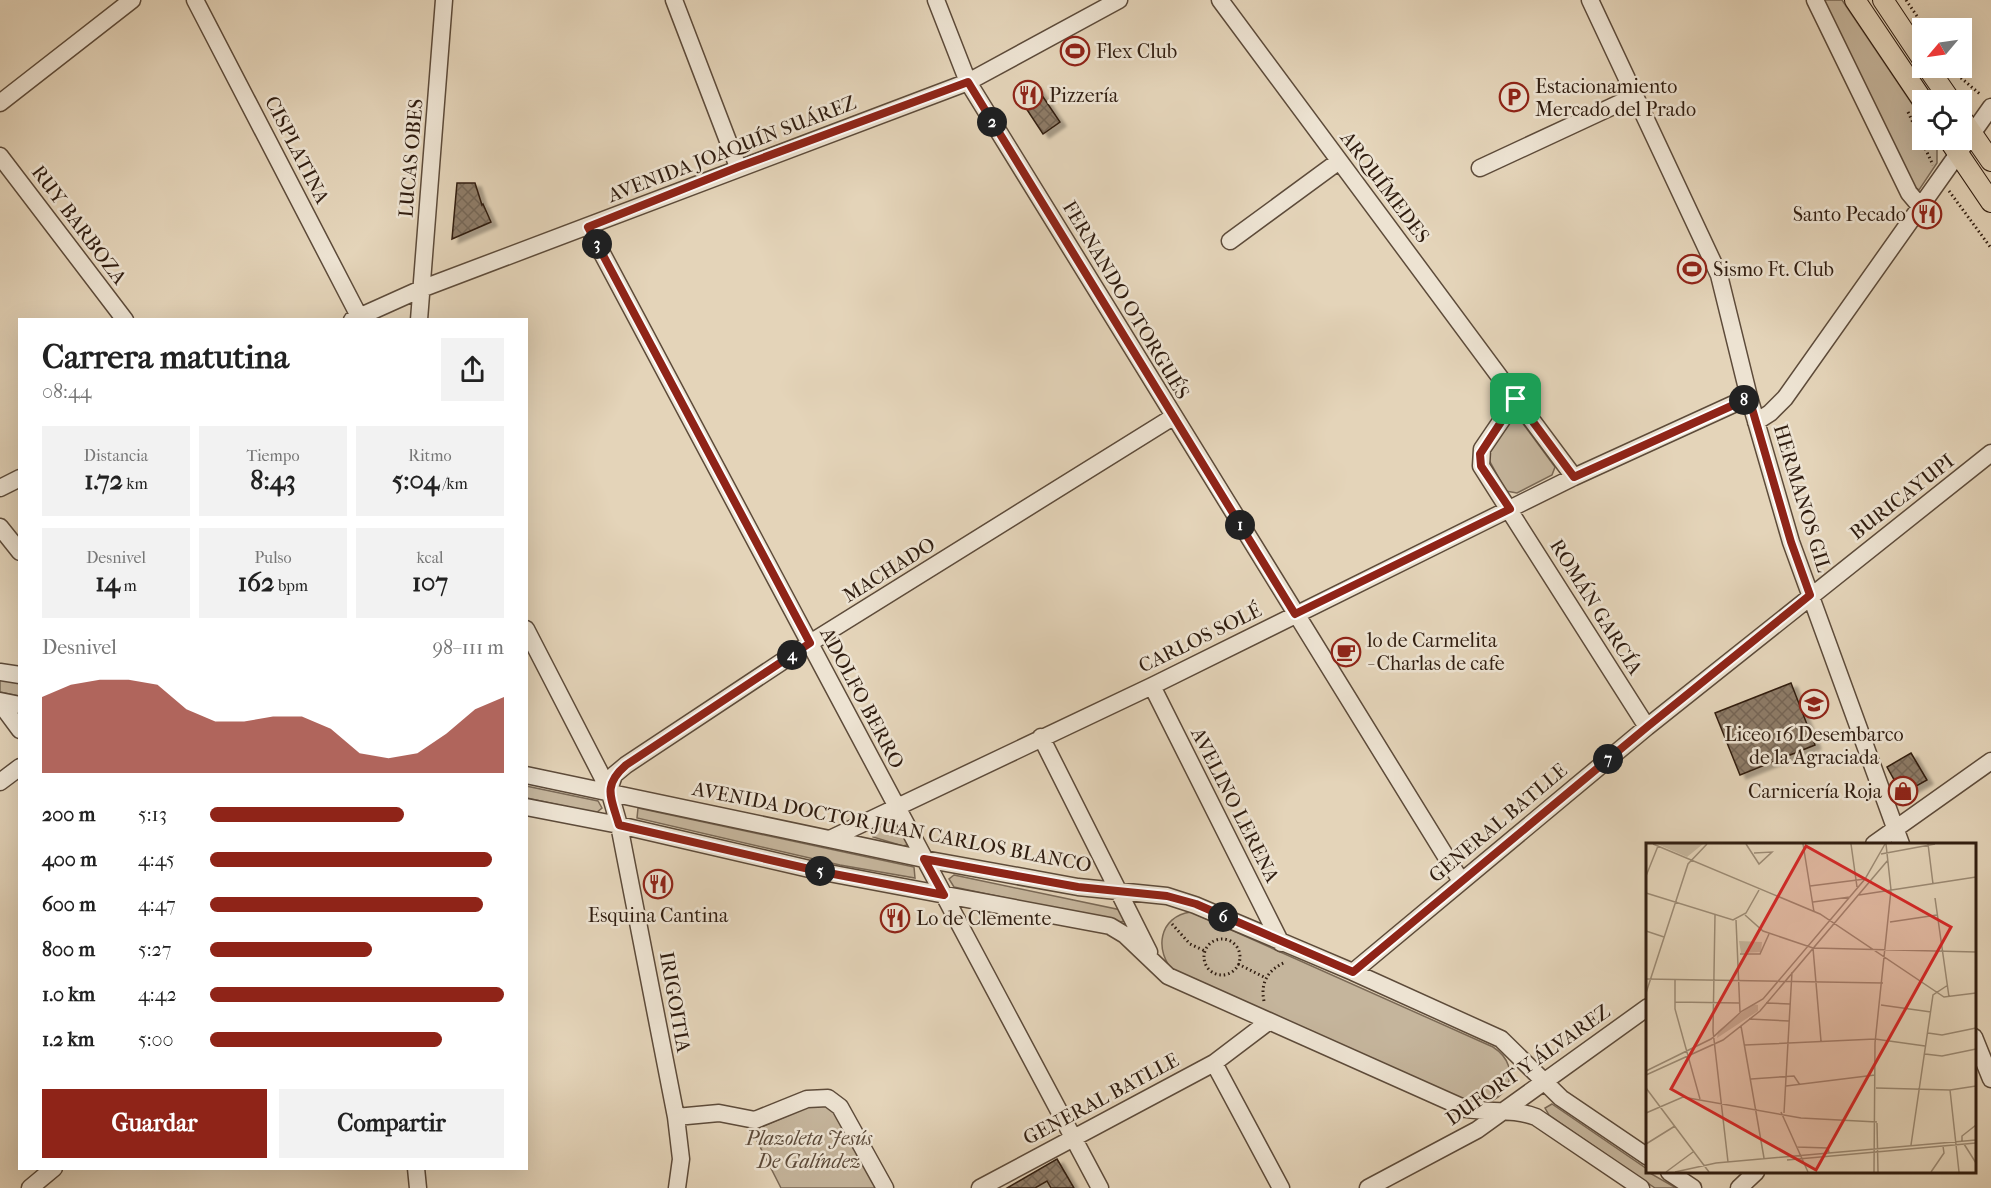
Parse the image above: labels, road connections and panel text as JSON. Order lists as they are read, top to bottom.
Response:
{
  "streets": {
    "street": [
      "AVENIDA JOAQUÍN SUÁREZ",
      "CISPLATINA",
      "LUCAS OBES",
      "ARQUÍMEDES",
      "RUY BARBOZA",
      "FERNANDO OTORGUÉS",
      "BURICAYUPI",
      "HERMANOS GIL",
      "MACHADO",
      "ROMÁN GARCÍA",
      "CARLOS SOLÉ",
      "ADOLFO BERRO",
      "AVELINO LERENA",
      "GENERAL BATLLE",
      "AVENIDA DOCTOR JUAN CARLOS BLANCO",
      "IRIGOITIA",
      "DUFORT Y ÁLVAREZ"
    ]
  },
  "crossings": [
    ["AVENIDA JOAQUÍN SUÁREZ", "CISPLATINA"],
    ["AVENIDA JOAQUÍN SUÁREZ", "LUCAS OBES"],
    ["AVENIDA JOAQUÍN SUÁREZ", "FERNANDO OTORGUÉS"],
    ["AVENIDA JOAQUÍN SUÁREZ", "ADOLFO BERRO"],
    ["ARQUÍMEDES", "CARLOS SOLÉ"],
    ["FERNANDO OTORGUÉS", "MACHADO"],
    ["FERNANDO OTORGUÉS", "CARLOS SOLÉ"],
    ["FERNANDO OTORGUÉS", "GENERAL BATLLE"],
    ["BURICAYUPI", "HERMANOS GIL"],
    ["BURICAYUPI", "GENERAL BATLLE"],
    ["HERMANOS GIL", "CARLOS SOLÉ"],
    ["HERMANOS GIL", "GENERAL BATLLE"],
    ["MACHADO", "ADOLFO BERRO"],
    ["MACHADO", "AVENIDA DOCTOR JUAN CARLOS BLANCO"],
    ["ROMÁN GARCÍA", "CARLOS SOLÉ"],
    ["ROMÁN GARCÍA", "GENERAL BATLLE"],
    ["CARLOS SOLÉ", "ADOLFO BERRO"],
    ["CARLOS SOLÉ", "AVELINO LERENA"],
    ["CARLOS SOLÉ", "AVENIDA DOCTOR JUAN CARLOS BLANCO"],
    ["ADOLFO BERRO", "GENERAL BATLLE"],
    ["ADOLFO BERRO", "AVENIDA DOCTOR JUAN CARLOS BLANCO"],
    ["AVELINO LERENA", "AVENIDA DOCTOR JUAN CARLOS BLANCO"],
    ["GENERAL BATLLE", "AVENIDA DOCTOR JUAN CARLOS BLANCO"],
    ["AVENIDA DOCTOR JUAN CARLOS BLANCO", "DUFORT Y ÁLVAREZ"]
  ],
  "parks": ["Plazoleta Jesús De Galíndez"],
  "places": {
    "sports": ["Flex Club", "Sismo Ft. Club"],
    "restaurant": [
      "Pizzería",
      "Santo Pecado",
      "Esquina Cantina",
      "Lo de Clemente"
    ],
    "parking": ["Estacionamiento Mercado del Prado"],
    "cafe": ["lo de Carmelita - Charlas de cafe"],
    "school or university": ["Liceo 16 Desembarco de la Agraciada"],
    "shop": ["Carnicería Roja"]
  },
  "north": "bottom left",
  "page": {
    "pins": [
      "2",
      "3",
      "8",
      "1",
      "4",
      "7",
      "5",
      "6"
    ],
    "heading": ["Carrera matutina", "08:44"],
    "stats": [
      ["Distancia", "1.72 km"],
      ["Tiempo", "8:43"],
      ["Ritmo", "5:04 /km"],
      ["Desnivel", "14 m"],
      ["Pulso", "162 bpm"],
      ["kcal", "107"]
    ],
    "chart": ["Desnivel", "98–111 m"],
    "list": [
      {
        "name": "200 m",
        "note": "5:13"
      },
      {
        "name": "400 m",
        "note": "4:45"
      },
      {
        "name": "600 m",
        "note": "4:47"
      },
      {
        "name": "800 m",
        "note": "5:27"
      },
      {
        "name": "1.0 km",
        "note": "4:42"
      },
      {
        "name": "1.2 km",
        "note": "5:00"
      }
    ],
    "buttons": ["Guardar", "Compartir"]
  }
}
